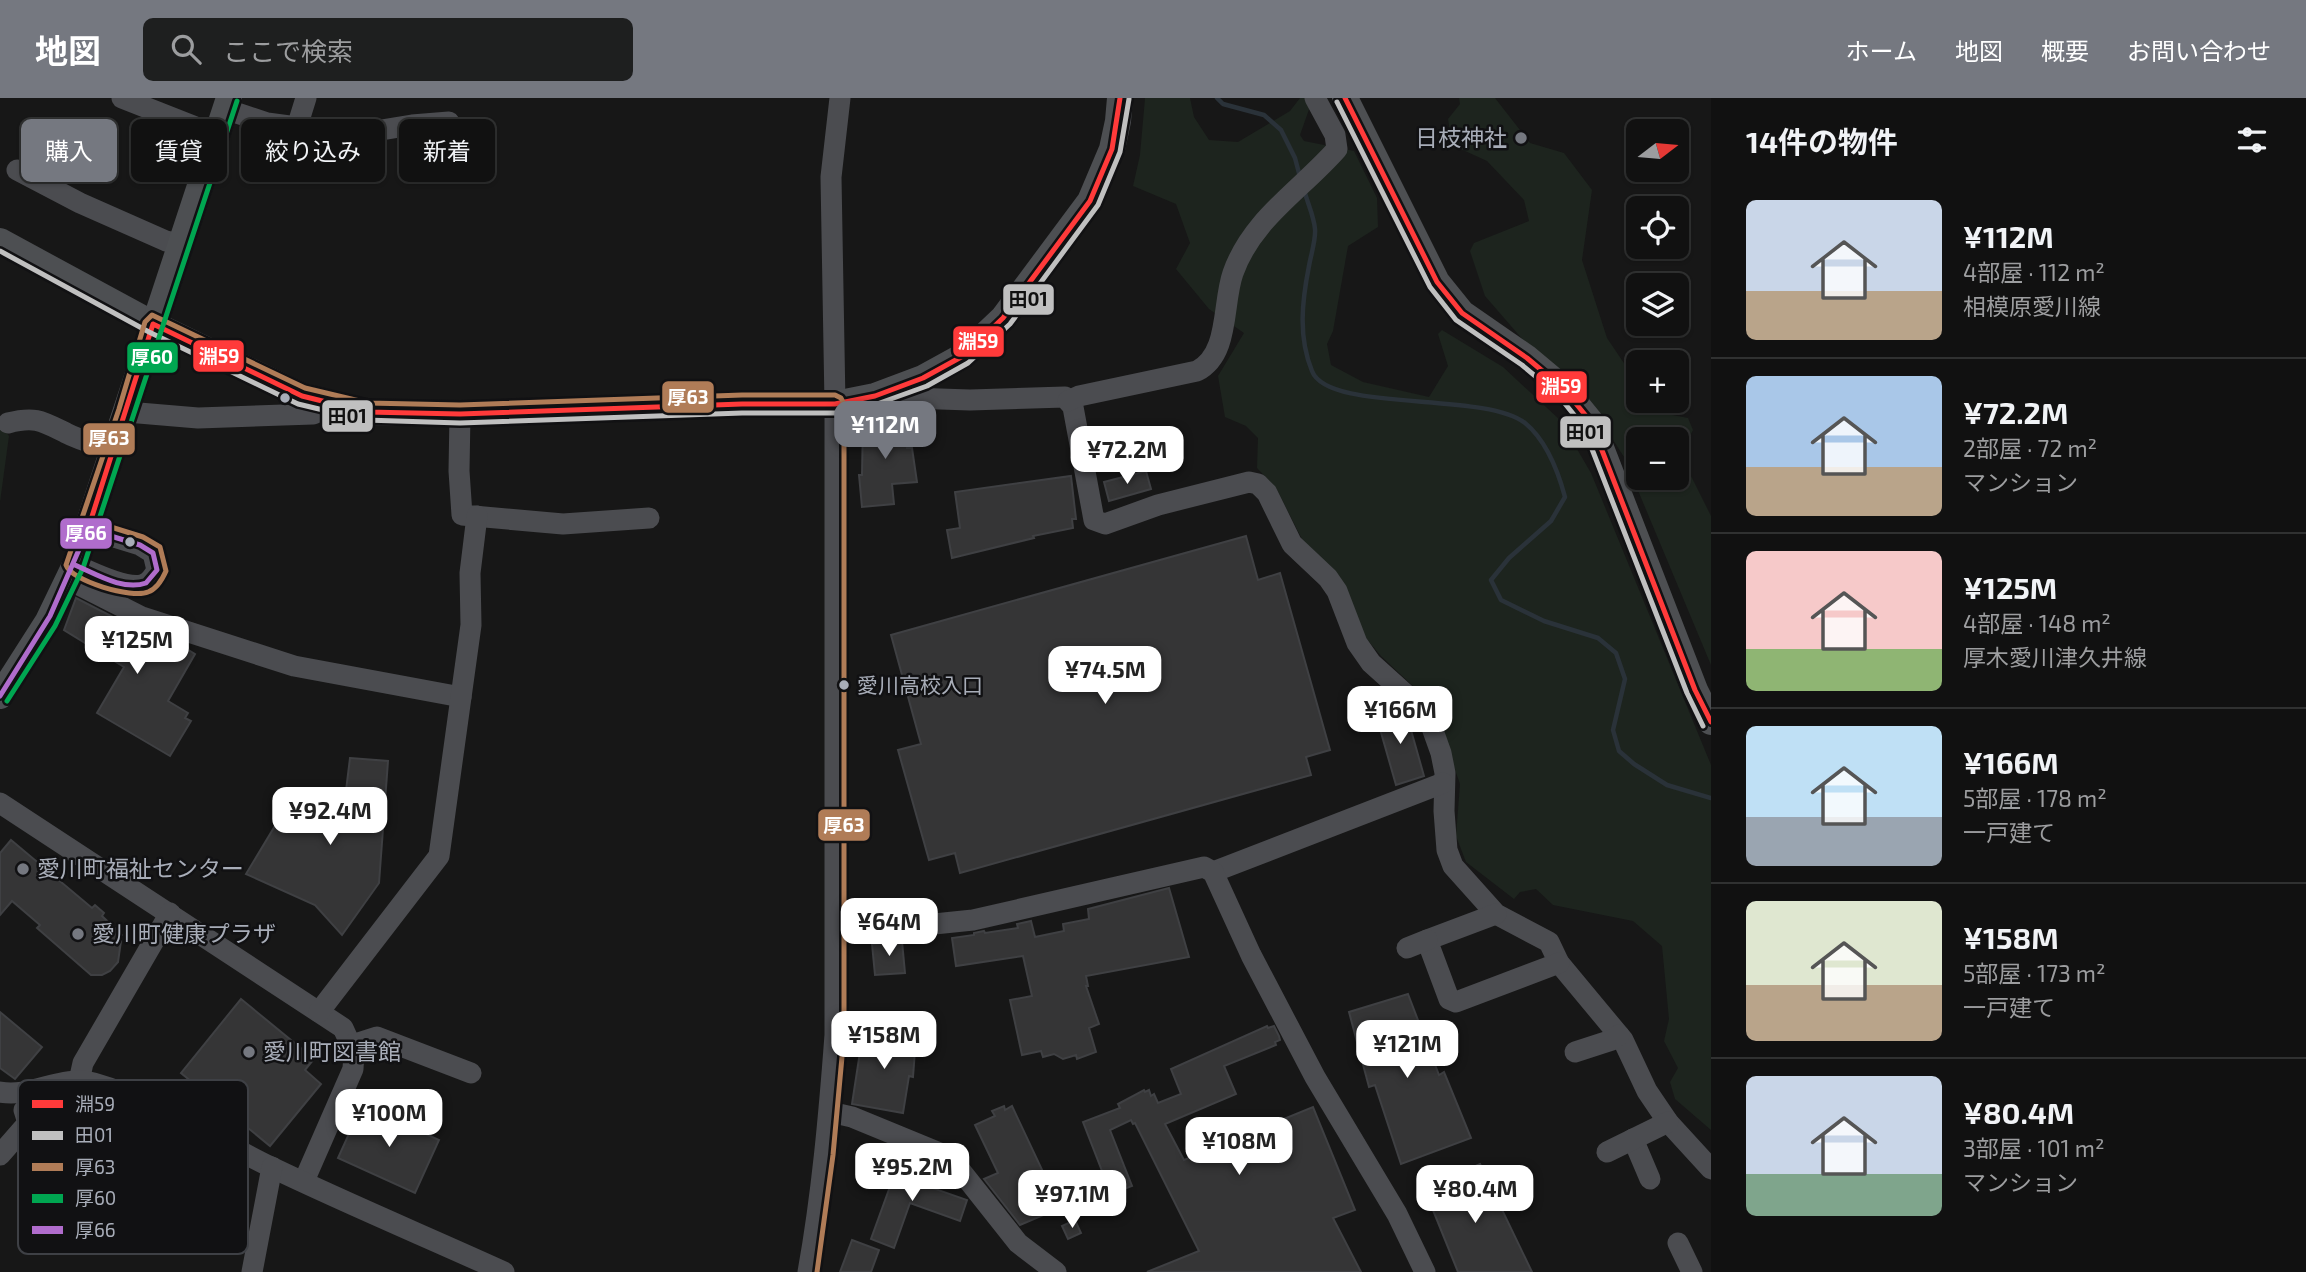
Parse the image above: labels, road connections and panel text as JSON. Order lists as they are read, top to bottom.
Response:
{
  "places": [
    "日枝神社",
    "愛川高校入口",
    "愛川町福祉センター",
    "愛川町健康プラザ",
    "愛川町図書館"
  ],
  "lines": [
    "transit line 淵59",
    "transit line 田01",
    "transit line 厚60",
    "transit line 厚63",
    "transit line 厚66"
  ],
  "legend": [
    "淵59",
    "田01",
    "厚63",
    "厚60",
    "厚66"
  ],
  "north": "right",
  "page": {
    "header": "地図",
    "search": "ここで検索",
    "nav": [
      "ホーム",
      "地図",
      "概要",
      "お問い合わせ"
    ],
    "heading": "14件の物件",
    "map_buttons": ["+", "−"],
    "chip": [
      "購入",
      "賃貸",
      "絞り込み",
      "新着"
    ],
    "list": [
      {
        "name": "¥112M",
        "note": "4部屋 · 112 m² · 相模原愛川線"
      },
      {
        "name": "¥72.2M",
        "note": "2部屋 · 72 m² · マンション"
      },
      {
        "name": "¥125M",
        "note": "4部屋 · 148 m² · 厚木愛川津久井線"
      },
      {
        "name": "¥166M",
        "note": "5部屋 · 178 m² · 一戸建て"
      },
      {
        "name": "¥158M",
        "note": "5部屋 · 173 m² · 一戸建て"
      },
      {
        "name": "¥80.4M",
        "note": "3部屋 · 101 m² · マンション"
      }
    ],
    "price": [
      "¥112M",
      "¥72.2M",
      "¥125M",
      "¥74.5M",
      "¥166M",
      "¥92.4M",
      "¥64M",
      "¥158M",
      "¥121M",
      "¥100M",
      "¥108M",
      "¥95.2M",
      "¥80.4M",
      "¥97.1M"
    ]
  }
}
